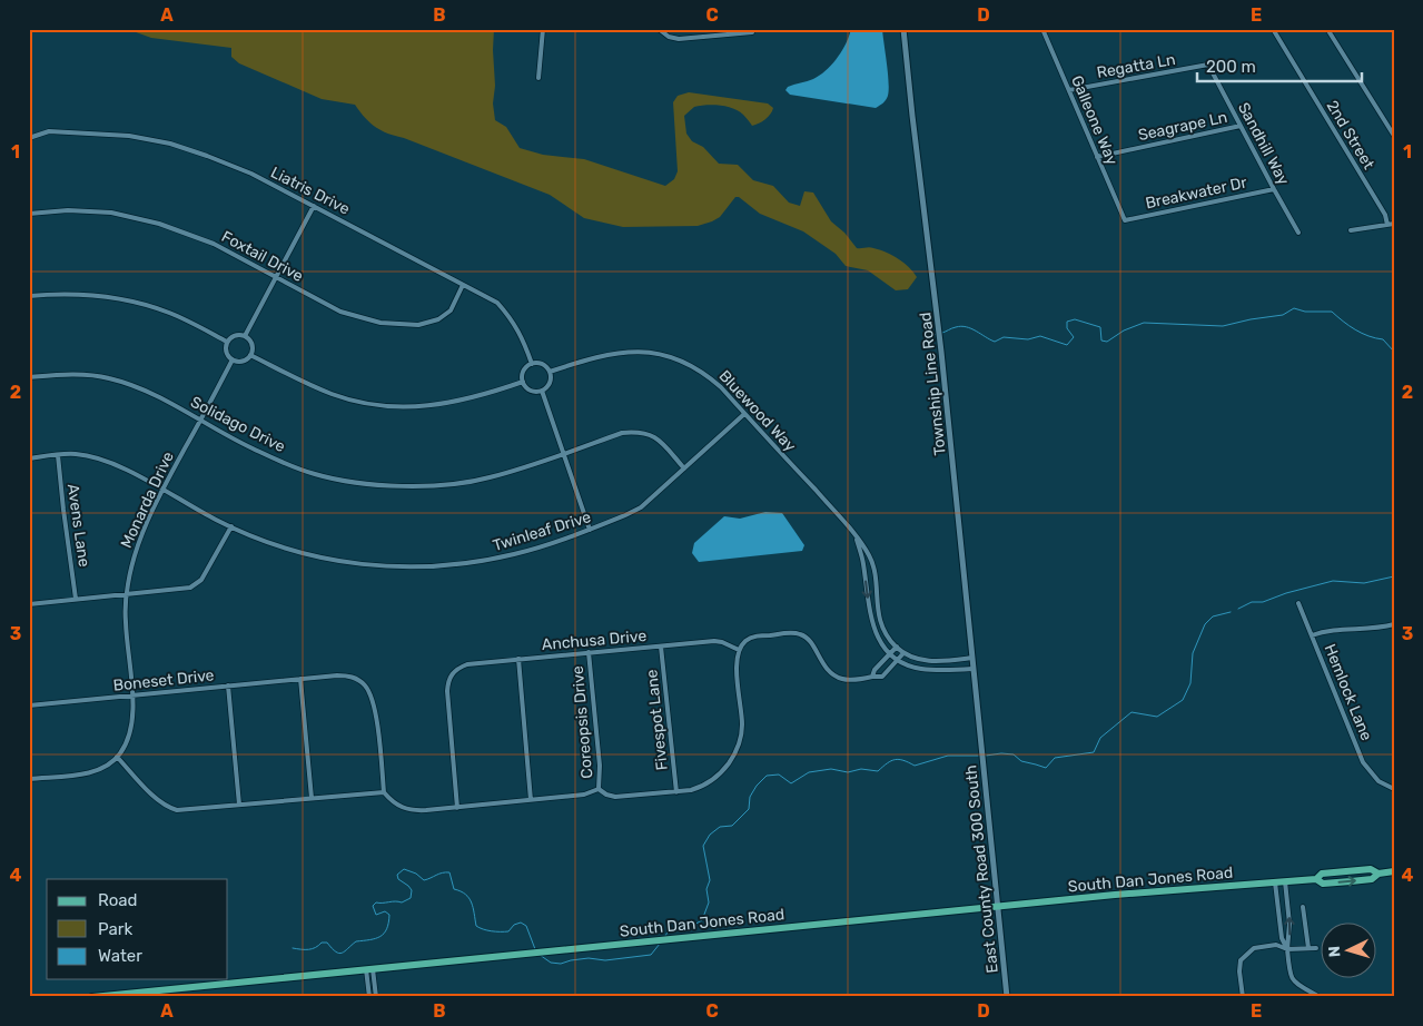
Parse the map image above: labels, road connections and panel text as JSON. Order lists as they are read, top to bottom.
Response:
{
  "streets": {
    "main road": ["South Dan Jones Road"],
    "street": [
      "Regatta Ln",
      "Galleone Way",
      "Seagrape Ln",
      "2nd Street",
      "Sandhill Way",
      "Liatris Drive",
      "Breakwater Dr",
      "Foxtail Drive",
      "Township Line Road",
      "Bluewood Way",
      "Solidago Drive",
      "Monarda Drive",
      "Avens Lane",
      "Twinleaf Drive",
      "Anchusa Drive",
      "Boneset Drive",
      "Hemlock Lane",
      "Fivespot Lane",
      "Coreopsis Drive",
      "East County Road 300 South"
    ]
  },
  "crossings": [
    ["Regatta Ln", "Galleone Way"],
    ["Regatta Ln", "Sandhill Way"],
    ["Galleone Way", "Seagrape Ln"],
    ["Galleone Way", "Breakwater Dr"],
    ["Seagrape Ln", "Sandhill Way"],
    ["Sandhill Way", "Breakwater Dr"],
    ["Liatris Drive", "Foxtail Drive"],
    ["Liatris Drive", "Bluewood Way"],
    ["Township Line Road", "Bluewood Way"],
    ["Township Line Road", "East County Road 300 South"],
    ["Bluewood Way", "Twinleaf Drive"],
    ["Solidago Drive", "Monarda Drive"],
    ["Solidago Drive", "Twinleaf Drive"],
    ["Monarda Drive", "Twinleaf Drive"],
    ["Monarda Drive", "Boneset Drive"],
    ["Avens Lane", "Twinleaf Drive"],
    ["Anchusa Drive", "Fivespot Lane"],
    ["Anchusa Drive", "Coreopsis Drive"],
    ["East County Road 300 South", "South Dan Jones Road"]
  ],
  "legend": ["Road", "Park", "Water"],
  "scale_bar": "200 m",
  "north": "left",
  "grid": {
    "columns": [
      "A",
      "B",
      "C",
      "D",
      "E"
    ],
    "rows": [
      "1",
      "2",
      "3",
      "4"
    ]
  }
}
